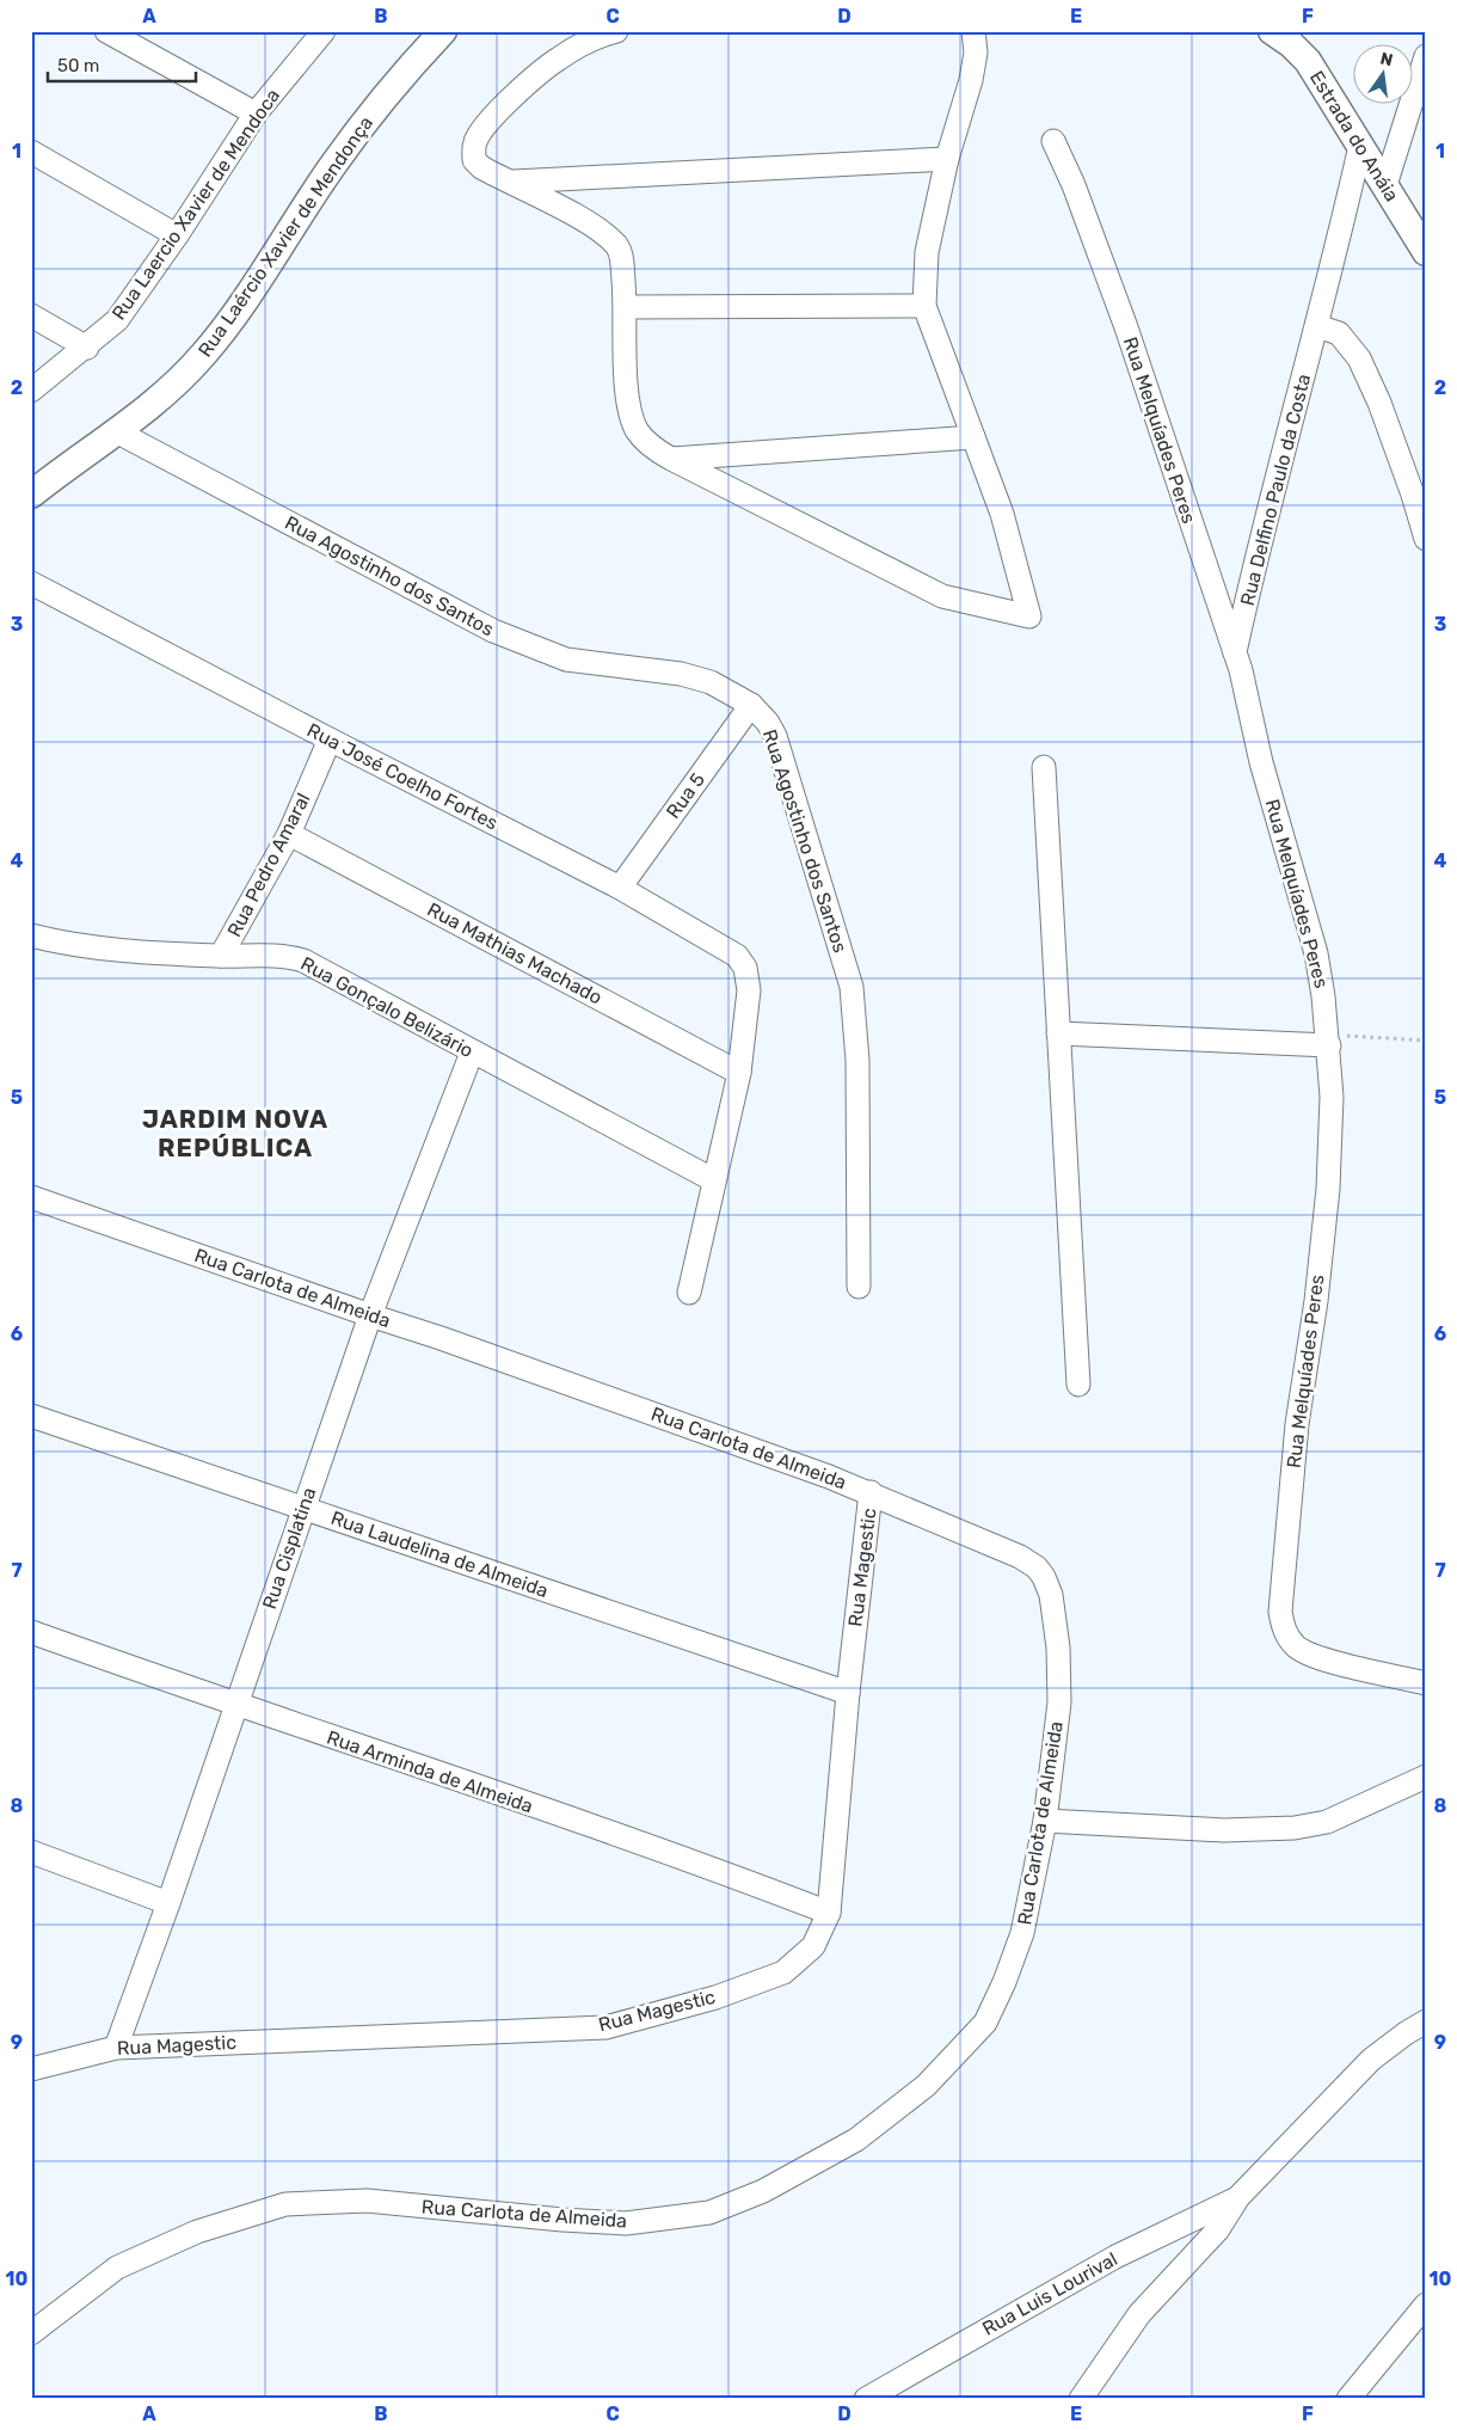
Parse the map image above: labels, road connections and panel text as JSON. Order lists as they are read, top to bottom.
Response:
{
  "streets": {
    "street": [
      "Estrada do Anáia",
      "Rua Laercio Xavier de Mendoca",
      "Rua Laércio Xavier de Mendonça",
      "Rua Melquíades Peres",
      "Rua Delfino Paulo da Costa",
      "Rua Agostinho dos Santos",
      "Rua José Coelho Fortes",
      "Rua 5",
      "Rua Pedro Amaral",
      "Rua Mathias Machado",
      "Rua Gonçalo Belizário",
      "Rua Carlota de Almeida",
      "Rua Cisplatina",
      "Rua Laudelina de Almeida",
      "Rua Magestic",
      "Rua Arminda de Almeida",
      "Rua Luis Lourival"
    ]
  },
  "crossings": [
    ["Estrada do Anáia", "Rua Delfino Paulo da Costa"],
    ["Rua Laércio Xavier de Mendonça", "Rua Agostinho dos Santos"],
    ["Rua Melquíades Peres", "Rua Delfino Paulo da Costa"],
    ["Rua Agostinho dos Santos", "Rua 5"],
    ["Rua José Coelho Fortes", "Rua 5"],
    ["Rua José Coelho Fortes", "Rua Pedro Amaral"],
    ["Rua José Coelho Fortes", "Rua Mathias Machado"],
    ["Rua Pedro Amaral", "Rua Mathias Machado"],
    ["Rua Pedro Amaral", "Rua Gonçalo Belizário"],
    ["Rua Gonçalo Belizário", "Rua Cisplatina"],
    ["Rua Carlota de Almeida", "Rua Cisplatina"],
    ["Rua Carlota de Almeida", "Rua Magestic"],
    ["Rua Cisplatina", "Rua Laudelina de Almeida"],
    ["Rua Cisplatina", "Rua Magestic"],
    ["Rua Cisplatina", "Rua Arminda de Almeida"],
    ["Rua Laudelina de Almeida", "Rua Magestic"],
    ["Rua Magestic", "Rua Arminda de Almeida"]
  ],
  "districts": ["JARDIM NOVA REPÚBLICA"],
  "scale_bar": "50 m",
  "north": "top",
  "grid": {
    "columns": [
      "A",
      "B",
      "C",
      "D",
      "E",
      "F"
    ],
    "rows": [
      "1",
      "2",
      "3",
      "4",
      "5",
      "6",
      "7",
      "8",
      "9",
      "10"
    ]
  }
}
